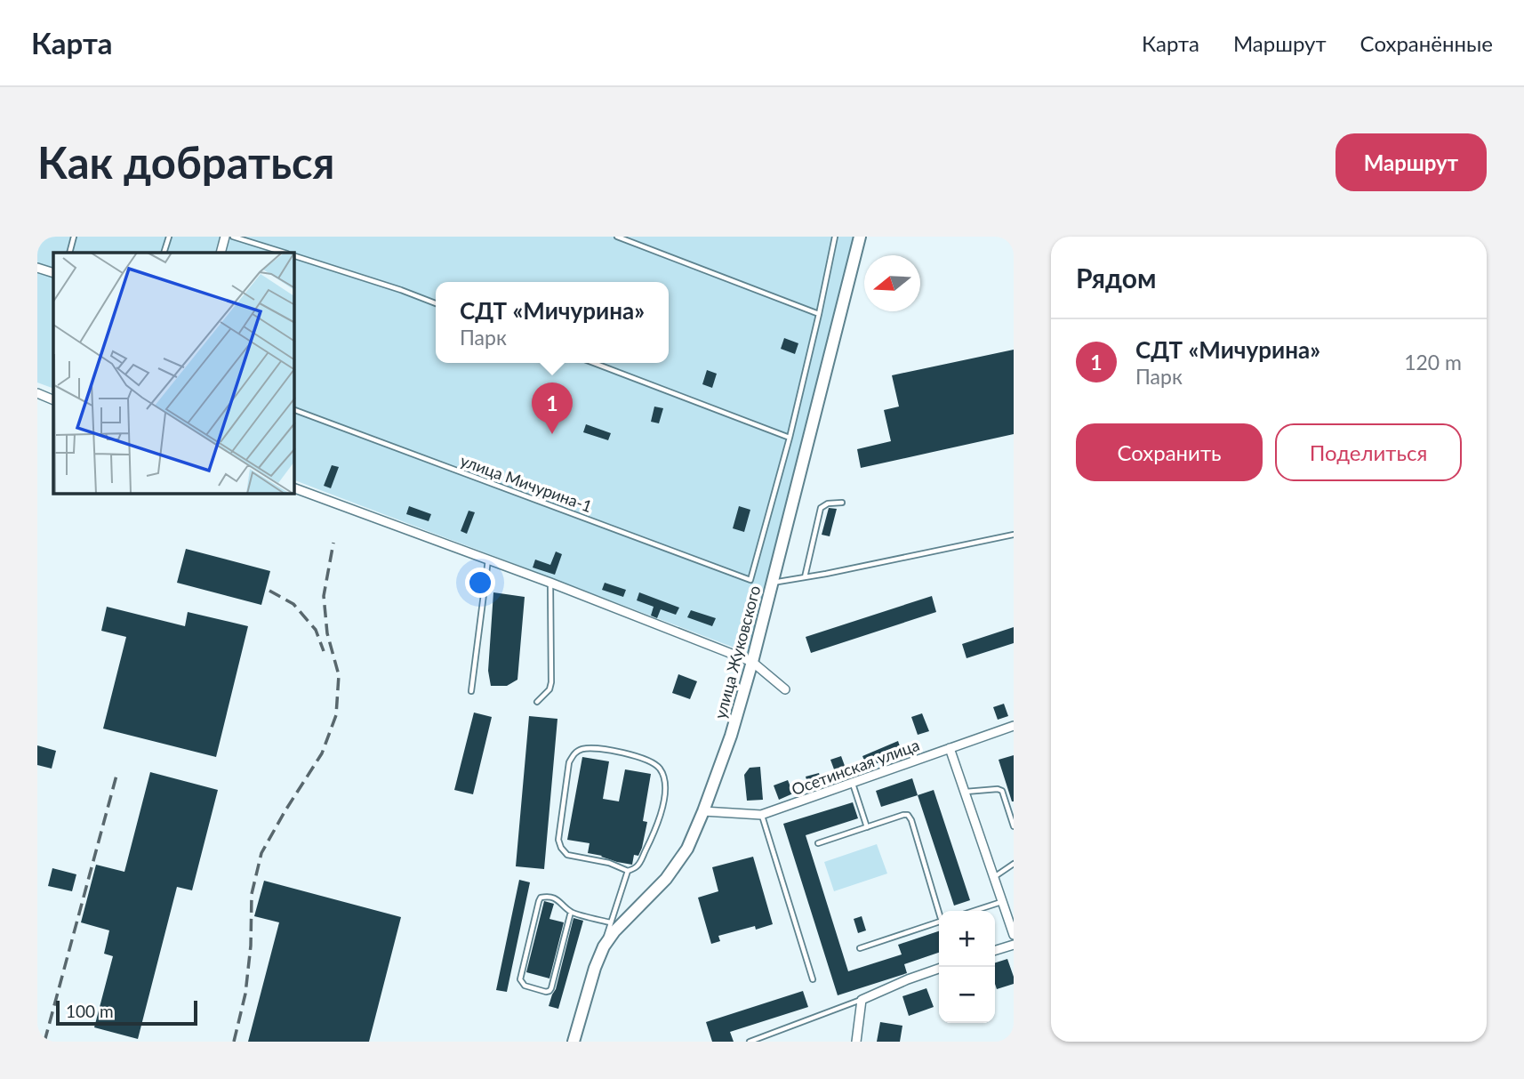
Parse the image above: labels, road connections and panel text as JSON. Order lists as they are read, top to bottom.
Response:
{
  "streets": {
    "main road": ["улица Жуковского"],
    "street": ["Осетинская улица"],
    "lane": ["улица Мичурина-1"]
  },
  "crossings": [
    ["улица Жуковского", "Осетинская улица"]
  ],
  "scale_bar": "100 m",
  "north": "left",
  "page": {
    "header": "Карта",
    "nav": ["Карта", "Маршрут", "Сохранённые"],
    "buttons": [
      "Маршрут",
      ["Сохранить", "Поделиться"]
    ],
    "title": "Как добраться",
    "heading": "Рядом",
    "popup": ["СДТ «Мичурина»", "Парк"],
    "list": [
      {
        "mark": "1",
        "name": "СДТ «Мичурина»",
        "note": "Парк",
        "value": "120 m"
      }
    ],
    "pins": "1",
    "map_buttons": ["+", "−"],
    "scale": "100 m"
  }
}
